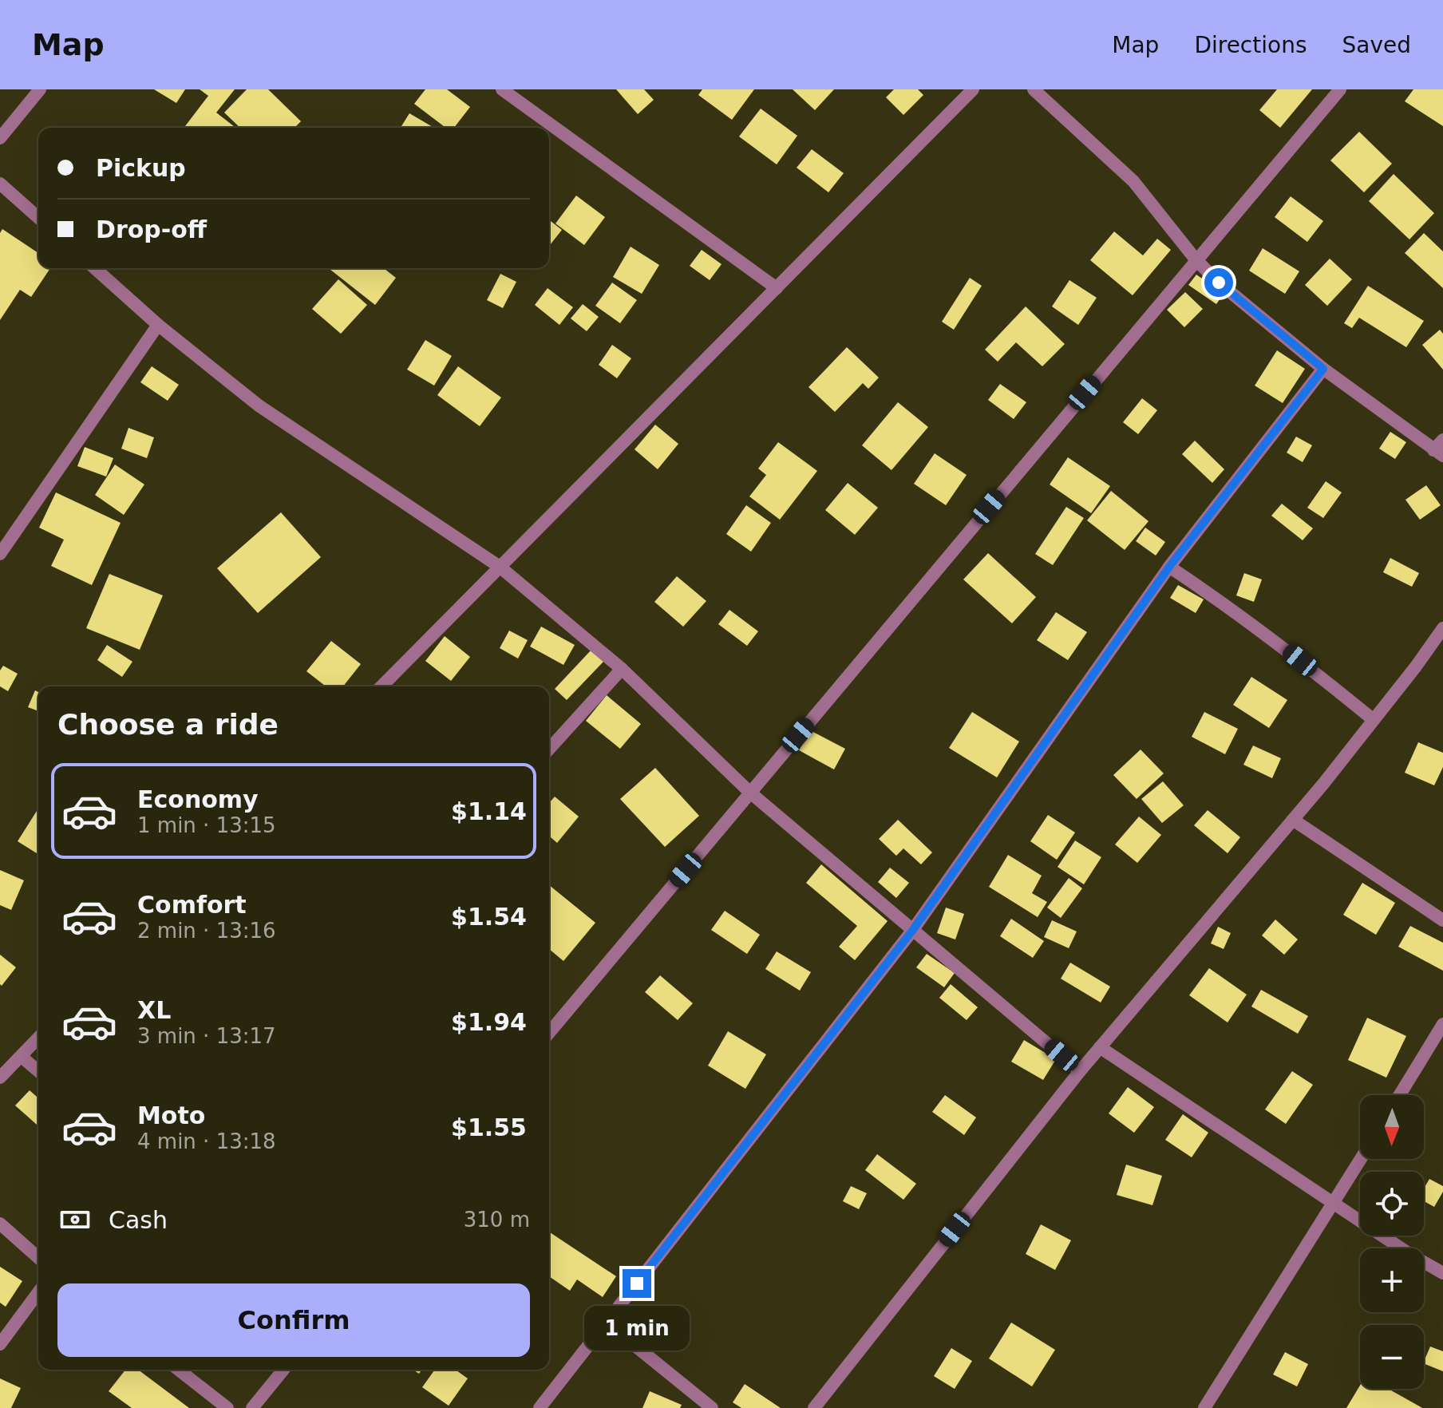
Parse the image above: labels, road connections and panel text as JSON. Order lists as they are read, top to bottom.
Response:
{
  "north": "bottom",
  "page": {
    "header": "Map",
    "nav": ["Map", "Directions", "Saved"],
    "banner": ["Pickup", "Drop-off"],
    "heading": "Choose a ride",
    "list": [
      {
        "name": "Economy",
        "note": "1 min · 13:15",
        "value": "$1.14"
      },
      {
        "name": "Comfort",
        "note": "2 min · 13:16",
        "value": "$1.54"
      },
      {
        "name": "XL",
        "note": "3 min · 13:17",
        "value": "$1.94"
      },
      {
        "name": "Moto",
        "note": "4 min · 13:18",
        "value": "$1.55"
      }
    ],
    "map_buttons": ["+", "−"],
    "pay": ["Cash", "310 m"],
    "buttons": "Confirm",
    "bubble": "1 min"
  }
}
